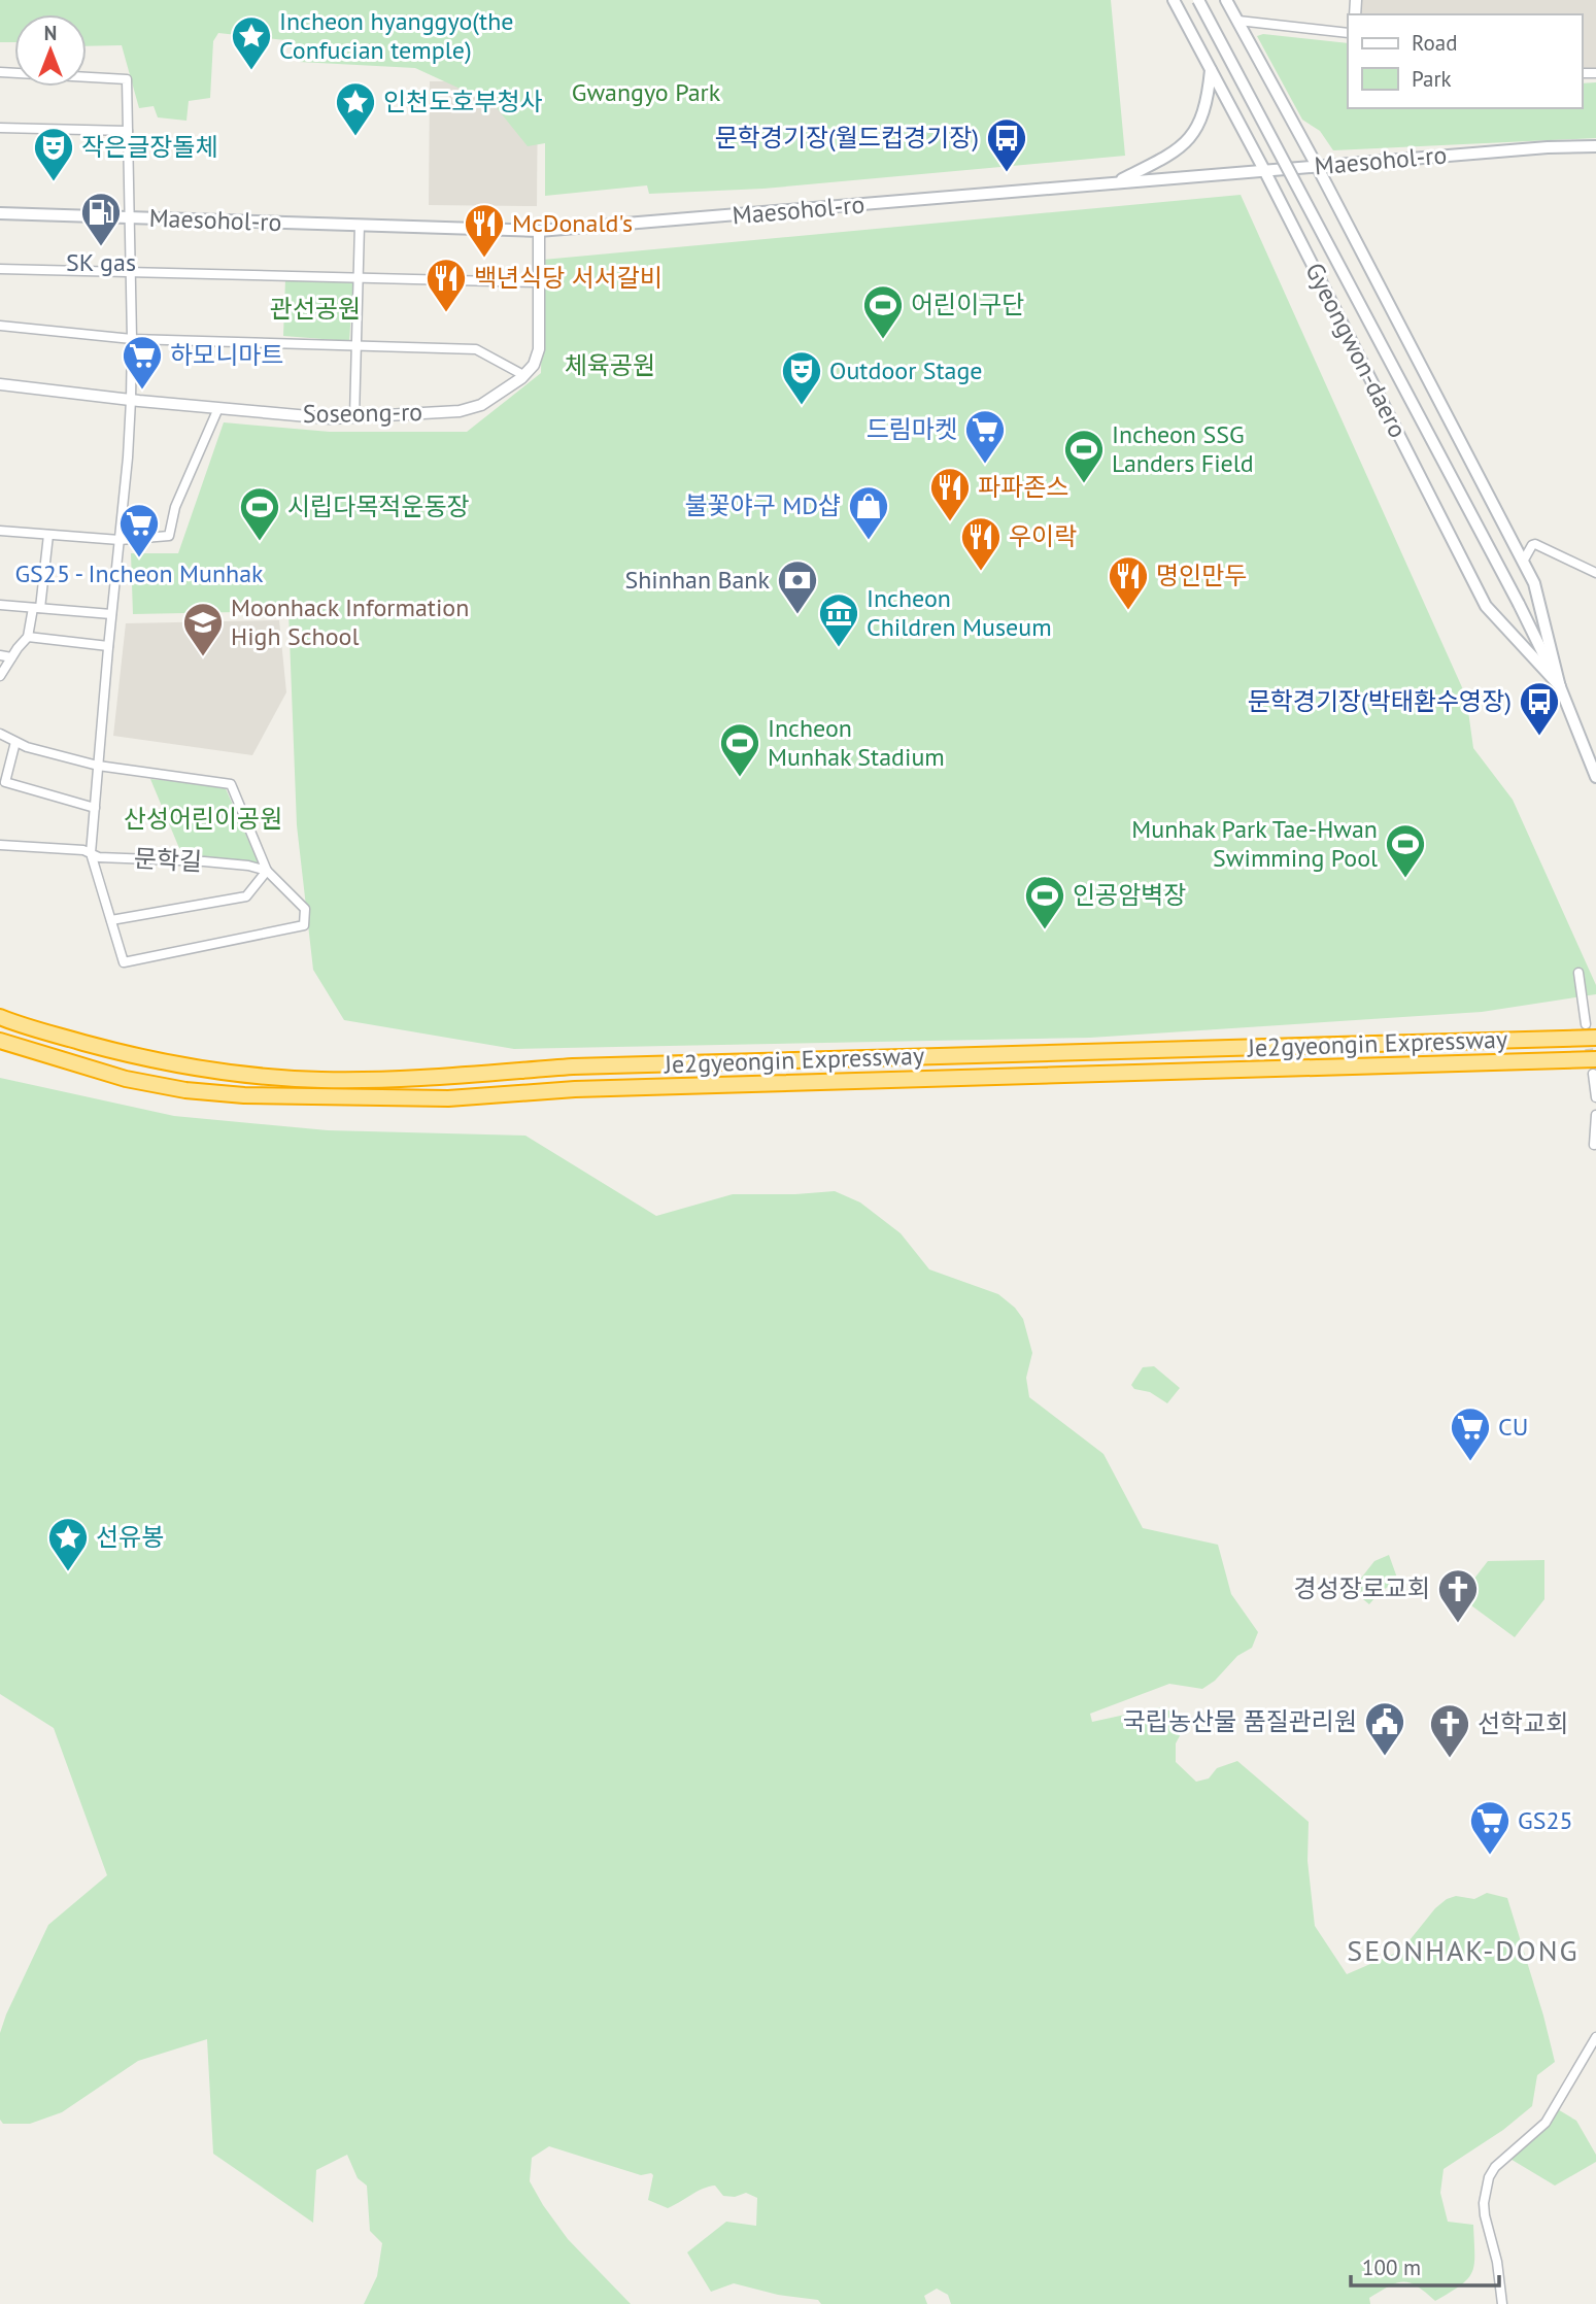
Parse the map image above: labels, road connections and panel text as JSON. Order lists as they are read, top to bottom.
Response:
{
  "streets": {
    "highway": ["Je2gyeongin Expressway"],
    "main road": ["Maesohol-ro", "Gyeongwon-daero"],
    "street": ["Soseong-ro", "문학길"]
  },
  "crossings": [
    ["Maesohol-ro", "Gyeongwon-daero"],
    ["Maesohol-ro", "Soseong-ro"]
  ],
  "districts": ["SEONHAK-DONG"],
  "parks": [
    "Gwangyo Park",
    "관선공원",
    "체육공원",
    "산성어린이공원"
  ],
  "places": {
    "place": ["Incheon hyanggyo(the Confucian temple)", "인천도호부청사", "선유봉"],
    "bus stop": ["문학경기장(월드컵경기장)", "문학경기장(박태환수영장)"],
    "theatre": ["작은글장돌체", "Outdoor Stage"],
    "fuel station": ["SK gas"],
    "restaurant": [
      "McDonald's",
      "백년식당 서서갈비",
      "파파존스",
      "우이락",
      "명인만두"
    ],
    "sports": [
      "어린이구단",
      "Incheon SSG Landers Field",
      "시립다목적운동장",
      "Incheon Munhak Stadium",
      "Munhak Park Tae-Hwan Swimming Pool",
      "인공암벽장"
    ],
    "supermarket": [
      "하모니마트",
      "드림마켓",
      "GS25 - Incheon Munhak",
      "CU",
      "GS25"
    ],
    "shop": ["불꽃야구 MD샵"],
    "bank": ["Shinhan Bank"],
    "museum": ["Incheon Children Museum"],
    "school or university": ["Moonhack Information High School"],
    "church": ["경성장로교회", "선학교회"],
    "public building": ["국립농산물 품질관리원"]
  },
  "legend": ["Road", "Park"],
  "scale_bar": "100 m",
  "north": "top"
}
